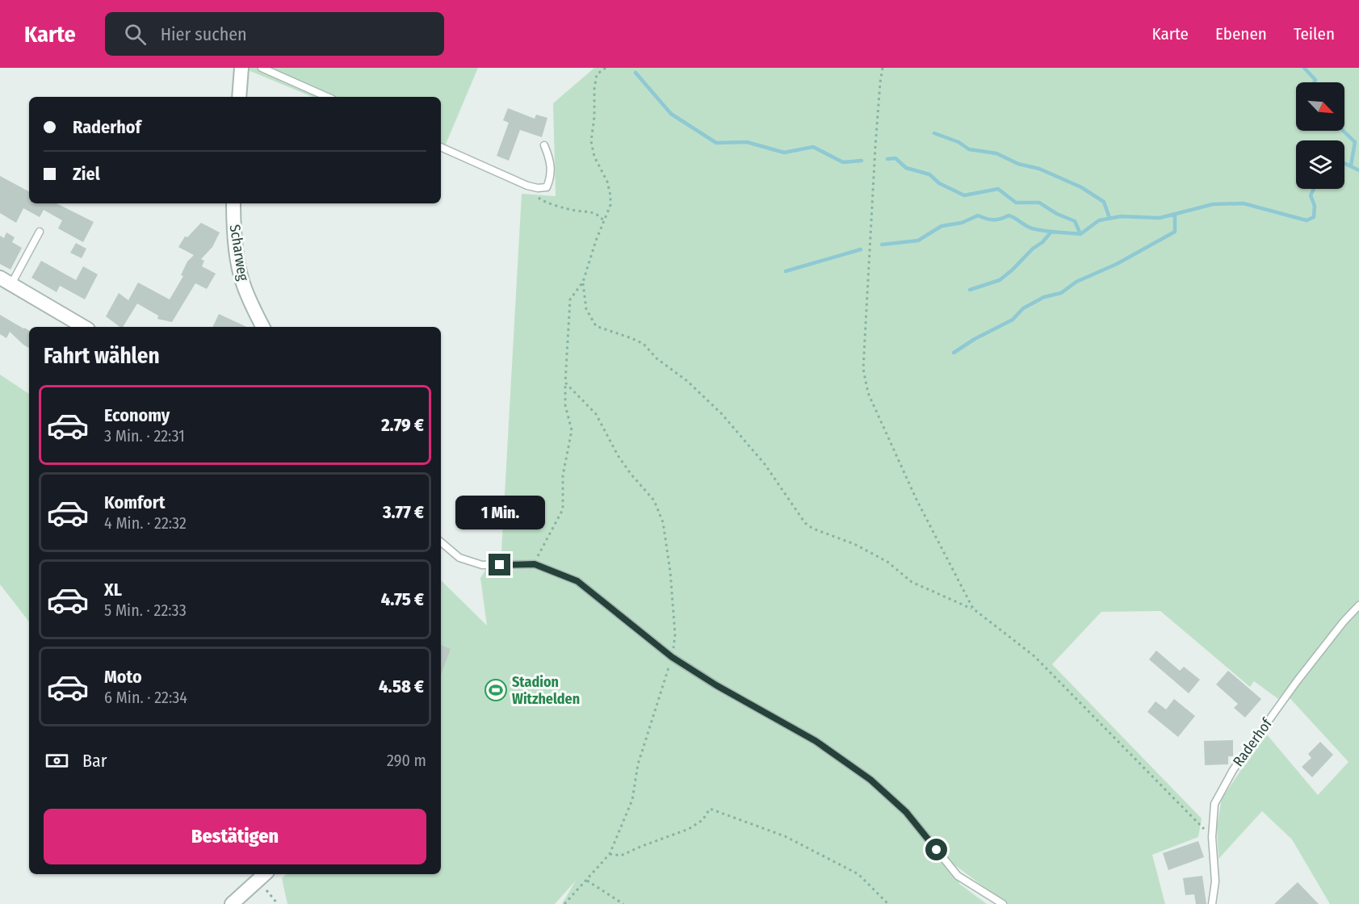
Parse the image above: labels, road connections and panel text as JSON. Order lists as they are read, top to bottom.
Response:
{
  "streets": {
    "street": ["Scharweg"],
    "lane": ["Raderhof"]
  },
  "places": {
    "sports": ["Stadion Witzhelden"]
  },
  "north": "bottom right",
  "page": {
    "header": "Karte",
    "search": "Hier suchen",
    "nav": ["Karte", "Ebenen", "Teilen"],
    "banner": ["Raderhof", "Ziel"],
    "heading": "Fahrt wählen",
    "list": [
      {
        "name": "Economy",
        "note": "3 Min. · 22:31",
        "value": "2.79 €"
      },
      {
        "name": "Komfort",
        "note": "4 Min. · 22:32",
        "value": "3.77 €"
      },
      {
        "name": "XL",
        "note": "5 Min. · 22:33",
        "value": "4.75 €"
      },
      {
        "name": "Moto",
        "note": "6 Min. · 22:34",
        "value": "4.58 €"
      }
    ],
    "bubble": "1 Min.",
    "pay": ["Bar", "290 m"],
    "buttons": "Bestätigen"
  }
}
